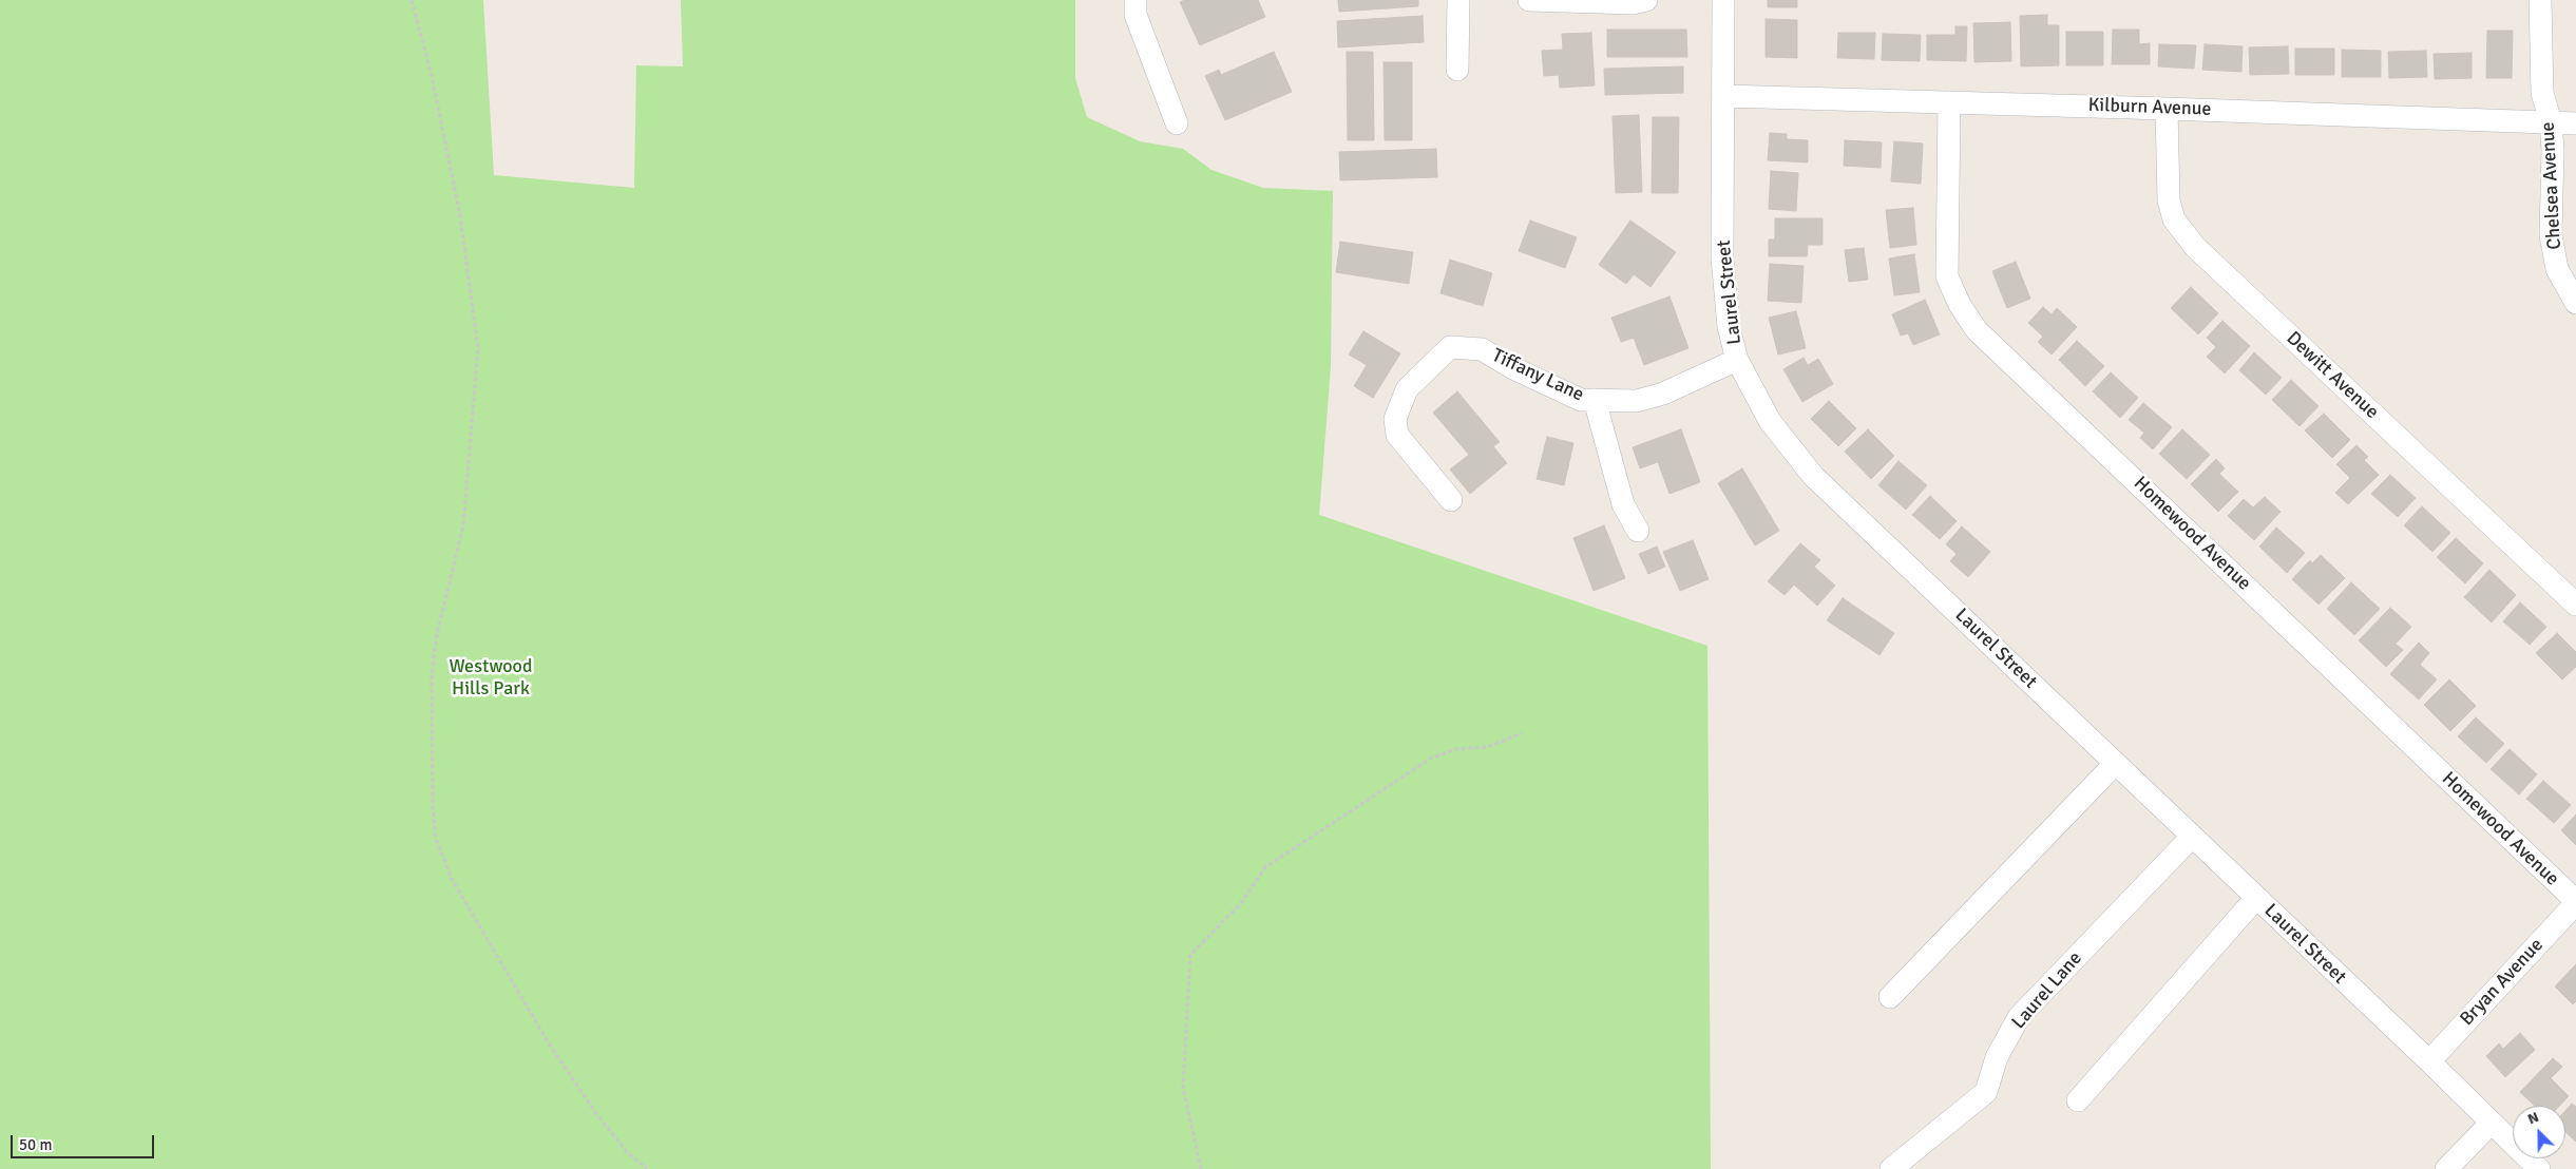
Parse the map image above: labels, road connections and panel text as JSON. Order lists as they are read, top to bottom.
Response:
{
  "streets": {
    "street": [
      "Kilburn Avenue",
      "Chelsea Avenue",
      "Laurel Street",
      "Tiffany Lane",
      "Dewitt Avenue",
      "Homewood Avenue",
      "Bryan Avenue",
      "Laurel Lane"
    ]
  },
  "crossings": [
    ["Kilburn Avenue", "Chelsea Avenue"],
    ["Kilburn Avenue", "Laurel Street"],
    ["Kilburn Avenue", "Dewitt Avenue"],
    ["Kilburn Avenue", "Homewood Avenue"],
    ["Laurel Street", "Tiffany Lane"],
    ["Laurel Street", "Bryan Avenue"],
    ["Laurel Street", "Laurel Lane"],
    ["Homewood Avenue", "Bryan Avenue"]
  ],
  "parks": ["Westwood Hills Park"],
  "scale_bar": "50 m",
  "north": "top left"
}
